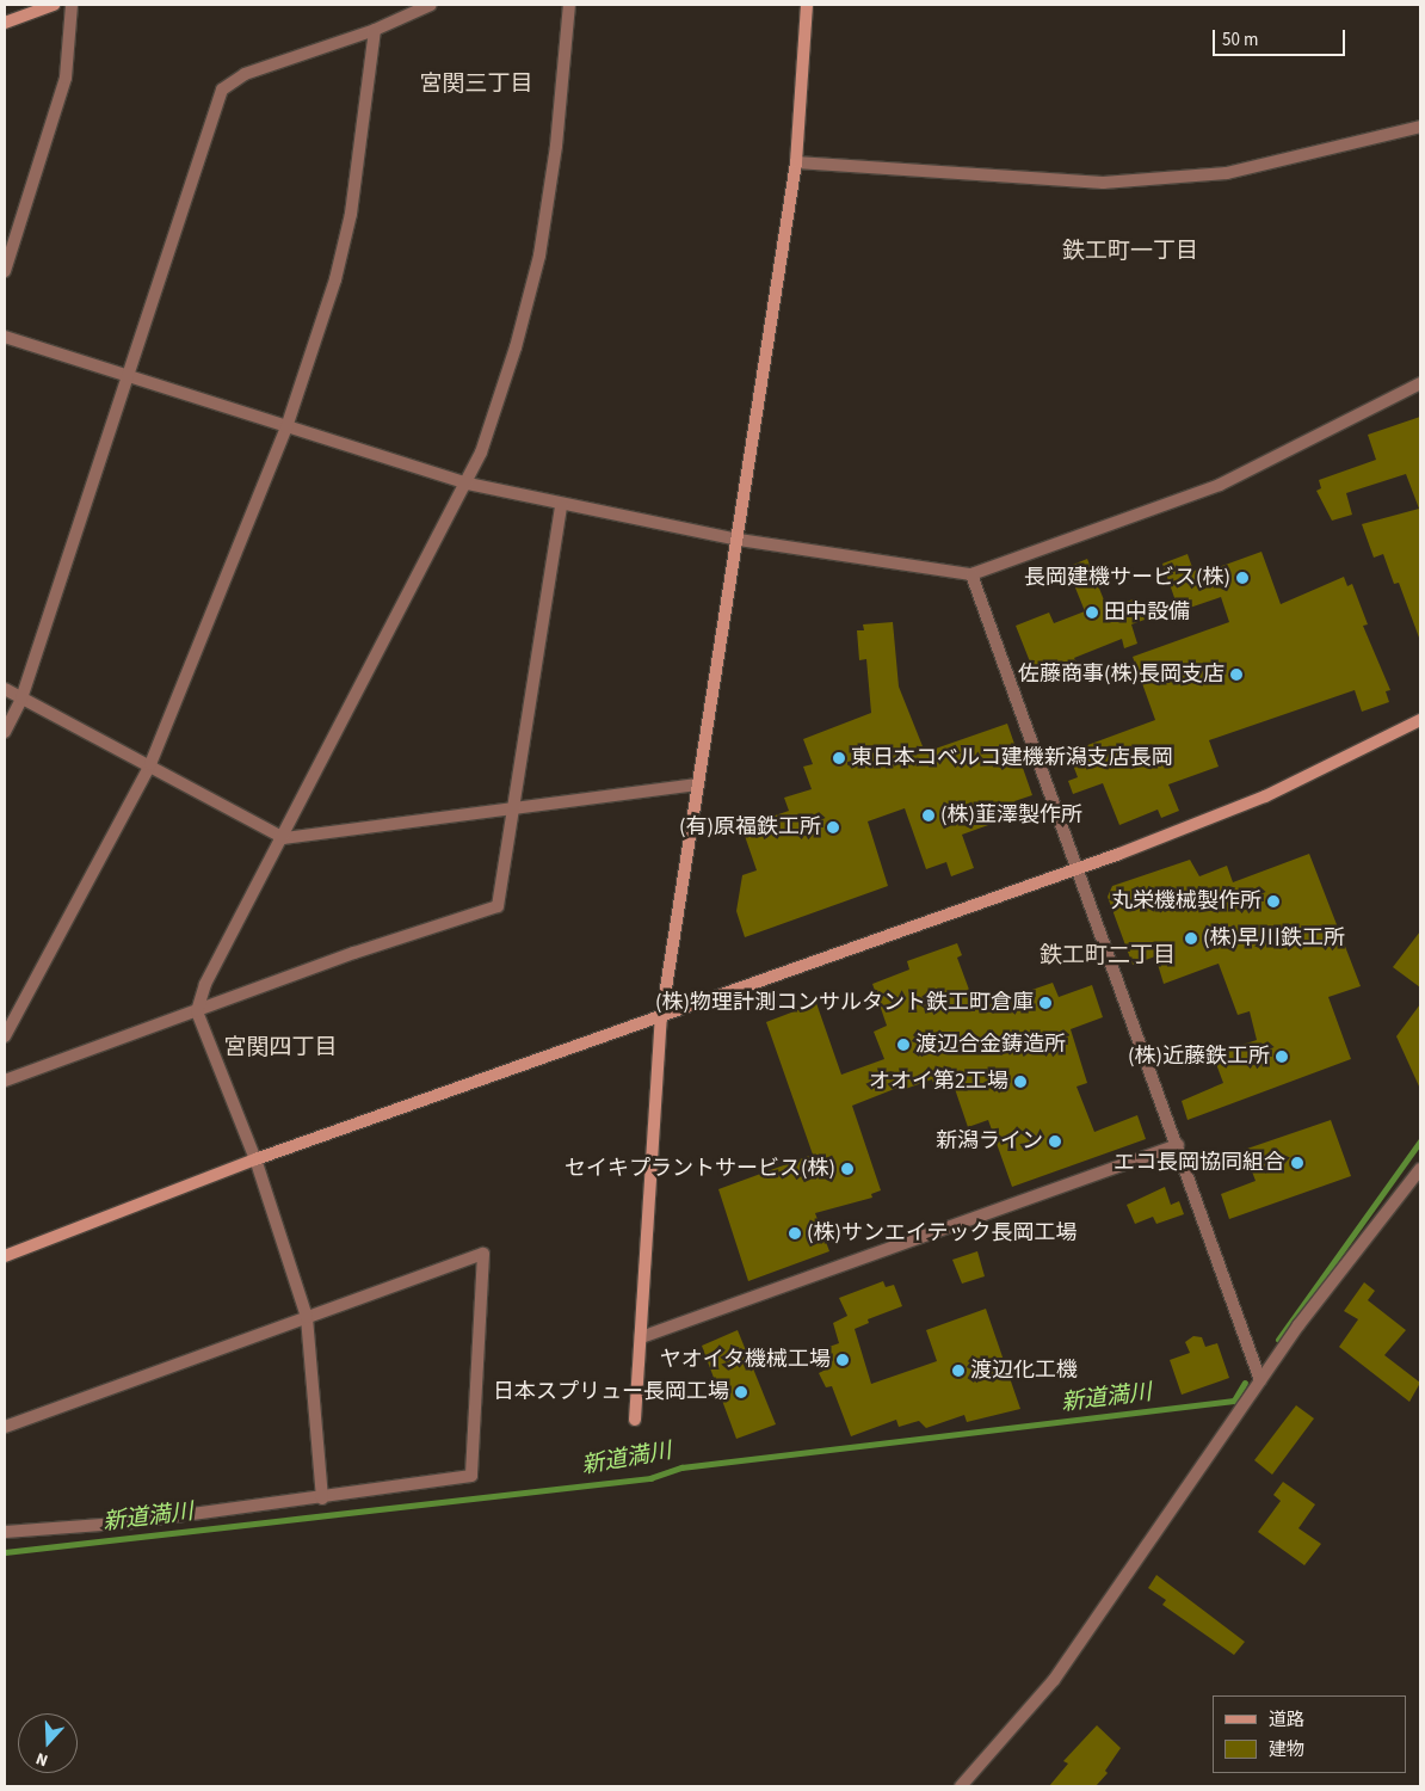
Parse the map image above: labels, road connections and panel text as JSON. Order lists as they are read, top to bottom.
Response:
{
  "districts": [
    "宮関三丁目",
    "鉄工町一丁目",
    "鉄工町二丁目",
    "宮関四丁目"
  ],
  "water": ["新道満川"],
  "places": [
    "長岡建機サービス(株)",
    "田中設備",
    "佐藤商事(株)長岡支店",
    "東日本コベルコ建機新潟支店長岡",
    "(株)韮澤製作所",
    "(有)原福鉄工所",
    "丸栄機械製作所",
    "(株)早川鉄工所",
    "(株)物理計測コンサルタント鉄工町倉庫",
    "渡辺合金鋳造所",
    "(株)近藤鉄工所",
    "オオイ第2工場",
    "新潟ライン",
    "エコ長岡協同組合",
    "セイキプラントサービス(株)",
    "(株)サンエイテック長岡工場",
    "ヤオイタ機械工場",
    "渡辺化工機",
    "日本スプリュー長岡工場"
  ],
  "legend": ["道路", "建物"],
  "scale_bar": "50 m",
  "north": "bottom"
}
